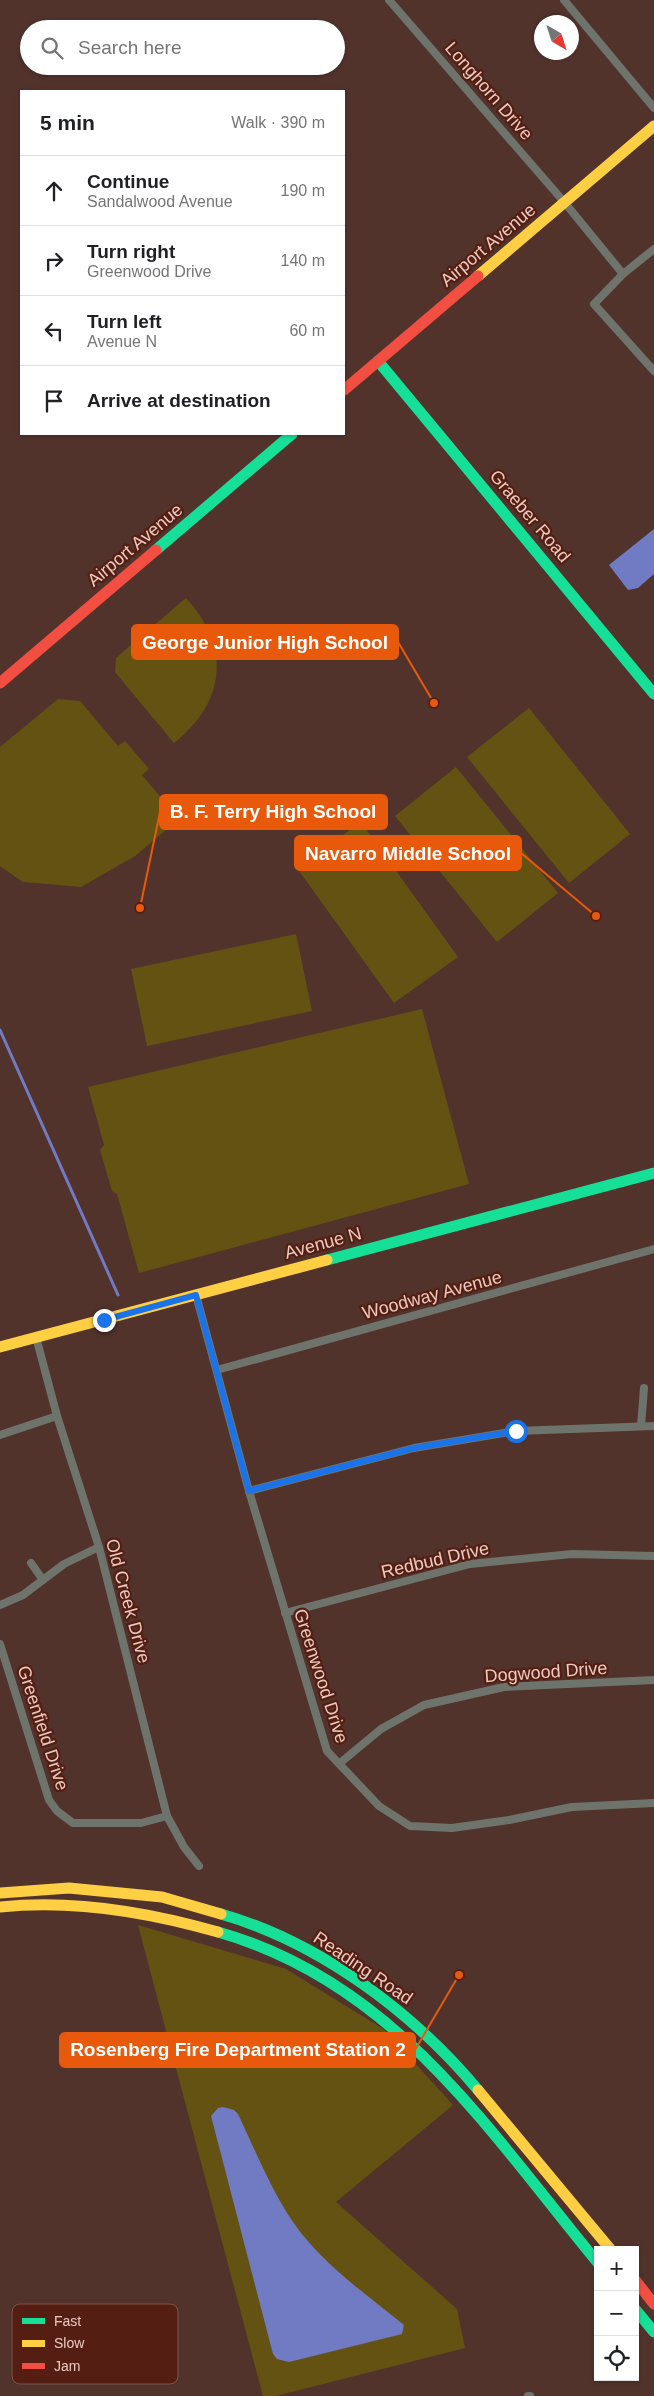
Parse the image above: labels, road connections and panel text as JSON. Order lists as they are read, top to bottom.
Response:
{
  "streets": {
    "street": [
      "Longhorn Drive",
      "Airport Avenue",
      "Graeber Road",
      "Avenue N",
      "Woodway Avenue",
      "Redbud Drive",
      "Old Creek Drive",
      "Dogwood Drive",
      "Greenwood Drive",
      "Greenfield Drive",
      "Reading Road"
    ]
  },
  "crossings": [
    ["Longhorn Drive", "Airport Avenue"],
    ["Airport Avenue", "Graeber Road"],
    ["Avenue N", "Old Creek Drive"],
    ["Avenue N", "Greenwood Drive"],
    ["Woodway Avenue", "Greenwood Drive"],
    ["Redbud Drive", "Greenwood Drive"],
    ["Old Creek Drive", "Greenfield Drive"],
    ["Dogwood Drive", "Greenwood Drive"]
  ],
  "places": [
    "George Junior High School",
    "B. F. Terry High School",
    "Navarro Middle School",
    "Rosenberg Fire Department Station 2"
  ],
  "legend": ["Fast", "Slow", "Jam"],
  "north": "bottom right",
  "page": {
    "search": "Search here",
    "heading": ["5 min", "Walk · 390 m"],
    "list": [
      ["Continue", "Sandalwood Avenue", "190 m"],
      ["Turn right", "Greenwood Drive", "140 m"],
      ["Turn left", "Avenue N", "60 m"],
      "Arrive at destination"
    ],
    "map_buttons": ["+", "−"]
  }
}
